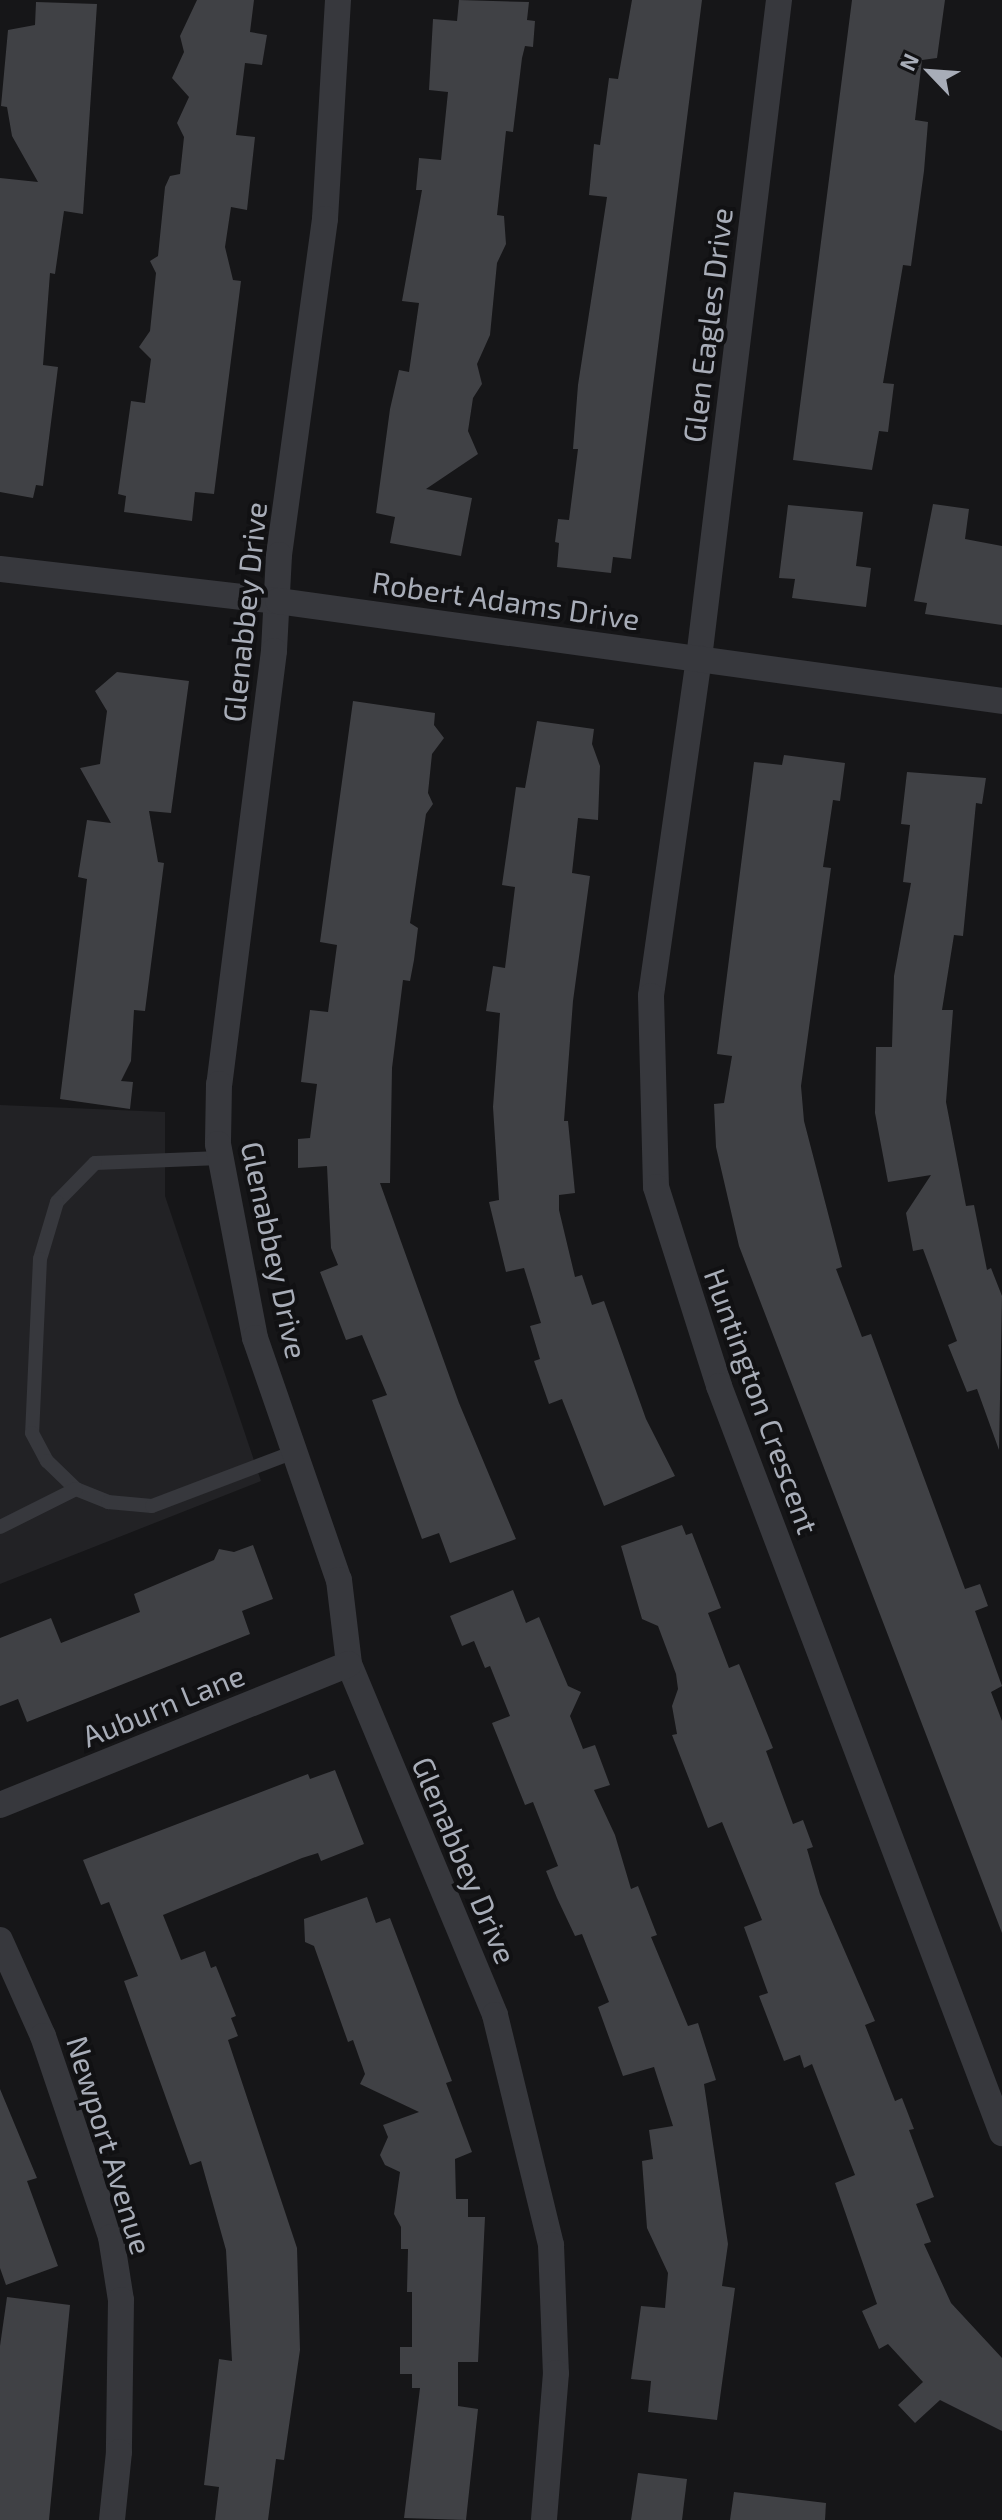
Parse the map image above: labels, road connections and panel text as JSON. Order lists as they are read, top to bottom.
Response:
{
  "streets": {
    "street": [
      "Glen Eagles Drive",
      "Robert Adams Drive",
      "Glenabbey Drive",
      "Huntington Crescent",
      "Auburn Lane",
      "Newport Avenue"
    ]
  },
  "crossings": [
    ["Glen Eagles Drive", "Robert Adams Drive"],
    ["Glen Eagles Drive", "Huntington Crescent"],
    ["Robert Adams Drive", "Glenabbey Drive"],
    ["Robert Adams Drive", "Huntington Crescent"],
    ["Glenabbey Drive", "Auburn Lane"]
  ],
  "north": "top left"
}
